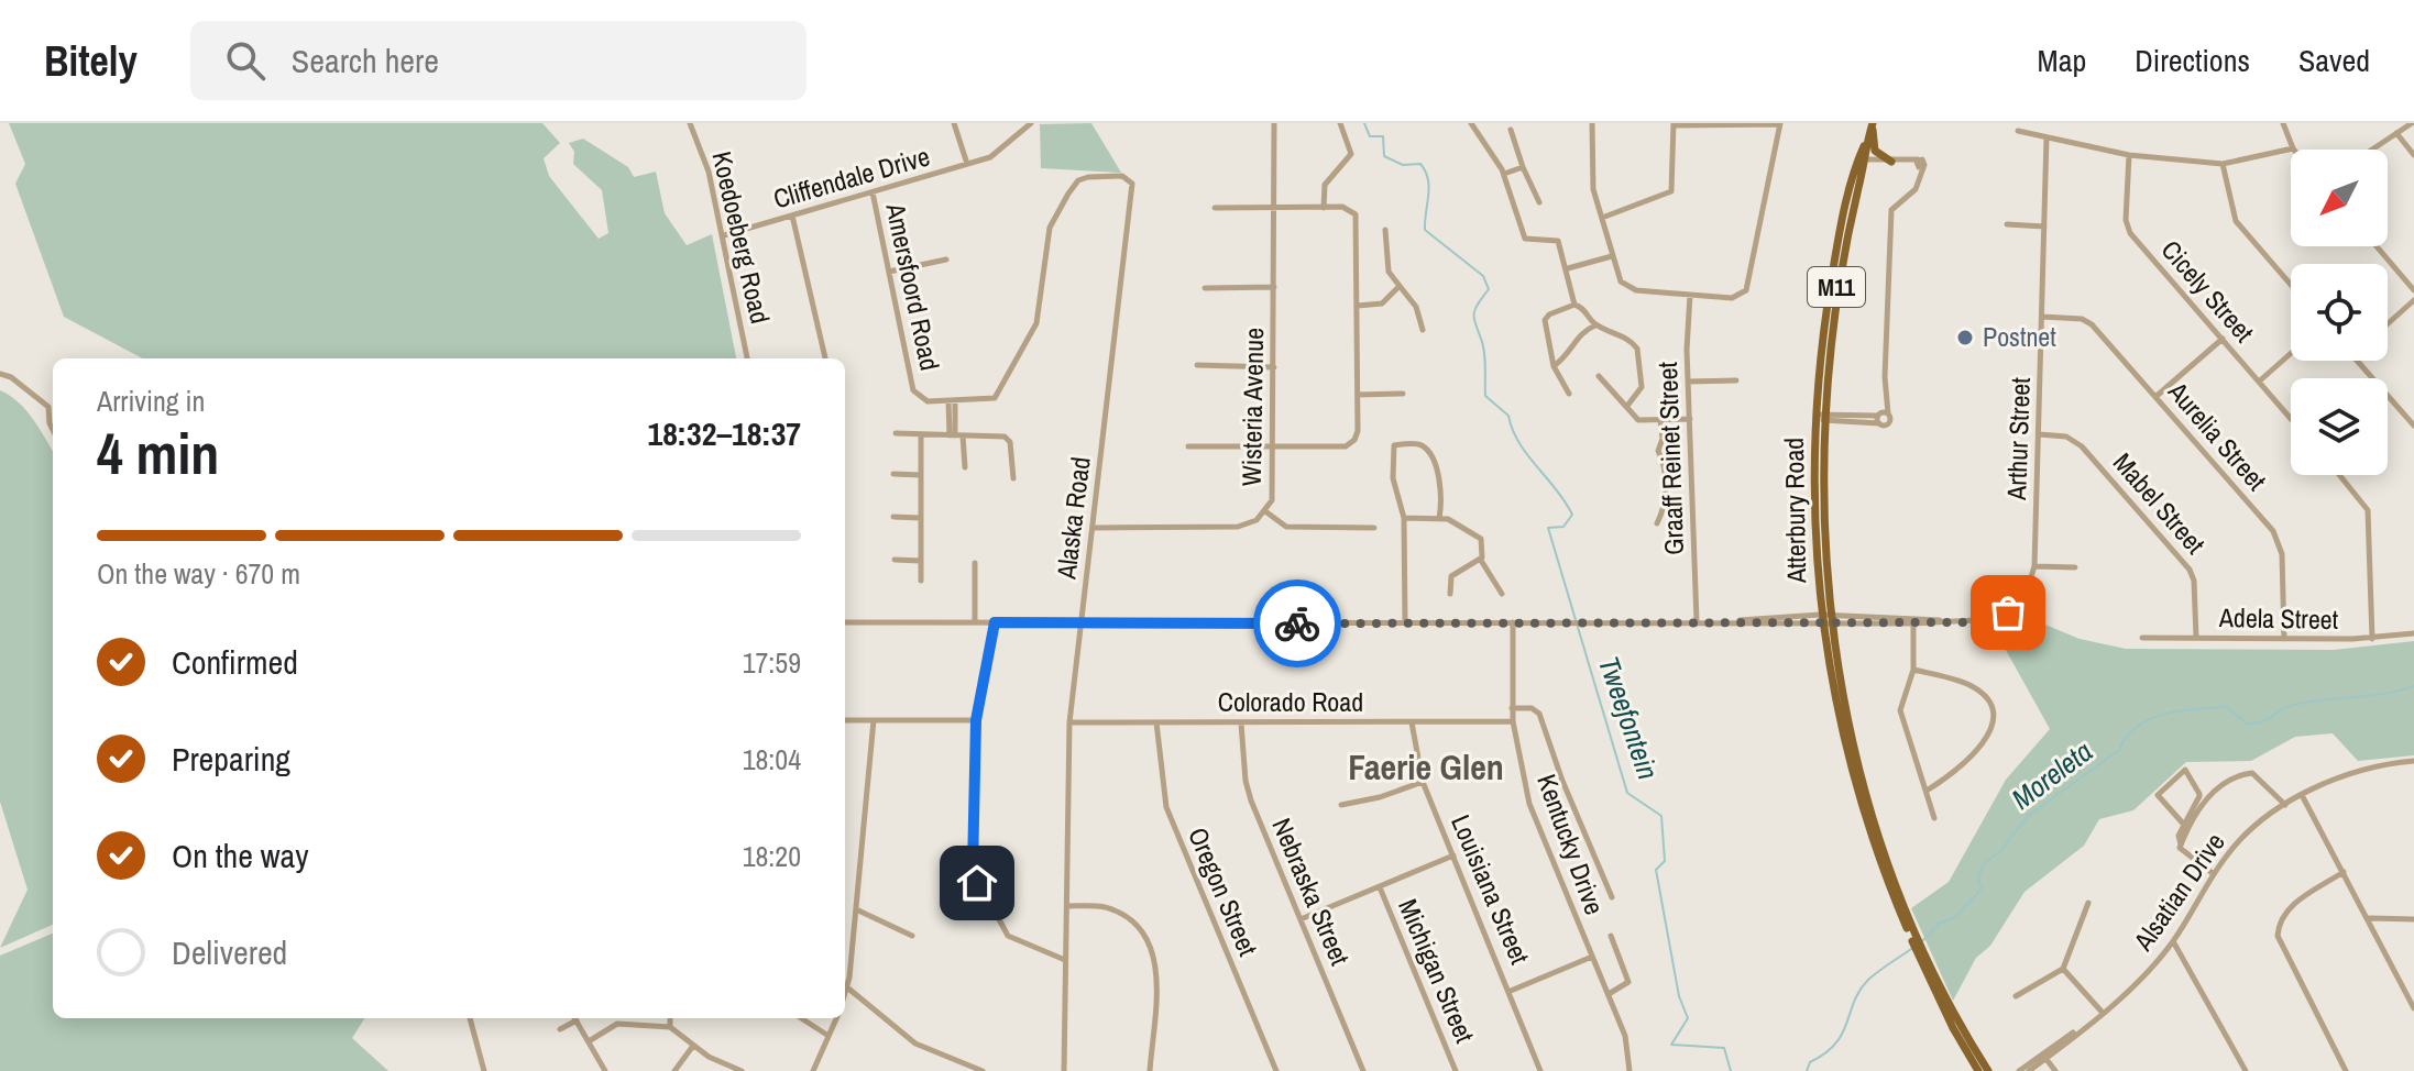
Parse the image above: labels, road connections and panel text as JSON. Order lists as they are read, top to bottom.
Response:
{
  "streets": {
    "main road": ["M11", "Atterbury Road"],
    "street": [
      "Cliffendale Drive",
      "Koedoeberg Road",
      "Amersfoord Road",
      "Cicely Street",
      "Wisteria Avenue",
      "Aurelia Street",
      "Arthur Street",
      "Graaff Reinet Street",
      "Mabel Street",
      "Alaska Road",
      "Adela Street",
      "Colorado Road",
      "Kentucky Drive",
      "Louisiana Street",
      "Oregon Street",
      "Nebraska Street",
      "Alsatian Drive",
      "Michigan Street"
    ]
  },
  "crossings": [
    ["Cliffendale Drive", "Koedoeberg Road"],
    ["Cliffendale Drive", "Amersfoord Road"],
    ["Amersfoord Road", "Alaska Road"],
    ["Wisteria Avenue", "Alaska Road"],
    ["Aurelia Street", "Arthur Street"],
    ["Aurelia Street", "Adela Street"],
    ["Arthur Street", "Mabel Street"],
    ["Mabel Street", "Adela Street"],
    ["Alaska Road", "Colorado Road"],
    ["Colorado Road", "Kentucky Drive"],
    ["Colorado Road", "Louisiana Street"],
    ["Colorado Road", "Oregon Street"],
    ["Colorado Road", "Nebraska Street"]
  ],
  "districts": ["Faerie Glen"],
  "water": ["Tweefontein", "Moreleta"],
  "places": ["Postnet"],
  "north": "bottom left",
  "page": {
    "header": "Bitely",
    "search": "Search here",
    "nav": ["Map", "Directions", "Saved"],
    "heading": ["4 min", "Arriving in", "18:32–18:37"],
    "bar": "On the way · 670 m",
    "list": [
      ["Confirmed", "17:59"],
      ["Preparing", "18:04"],
      ["On the way", "18:20"],
      "Delivered"
    ]
  }
}
